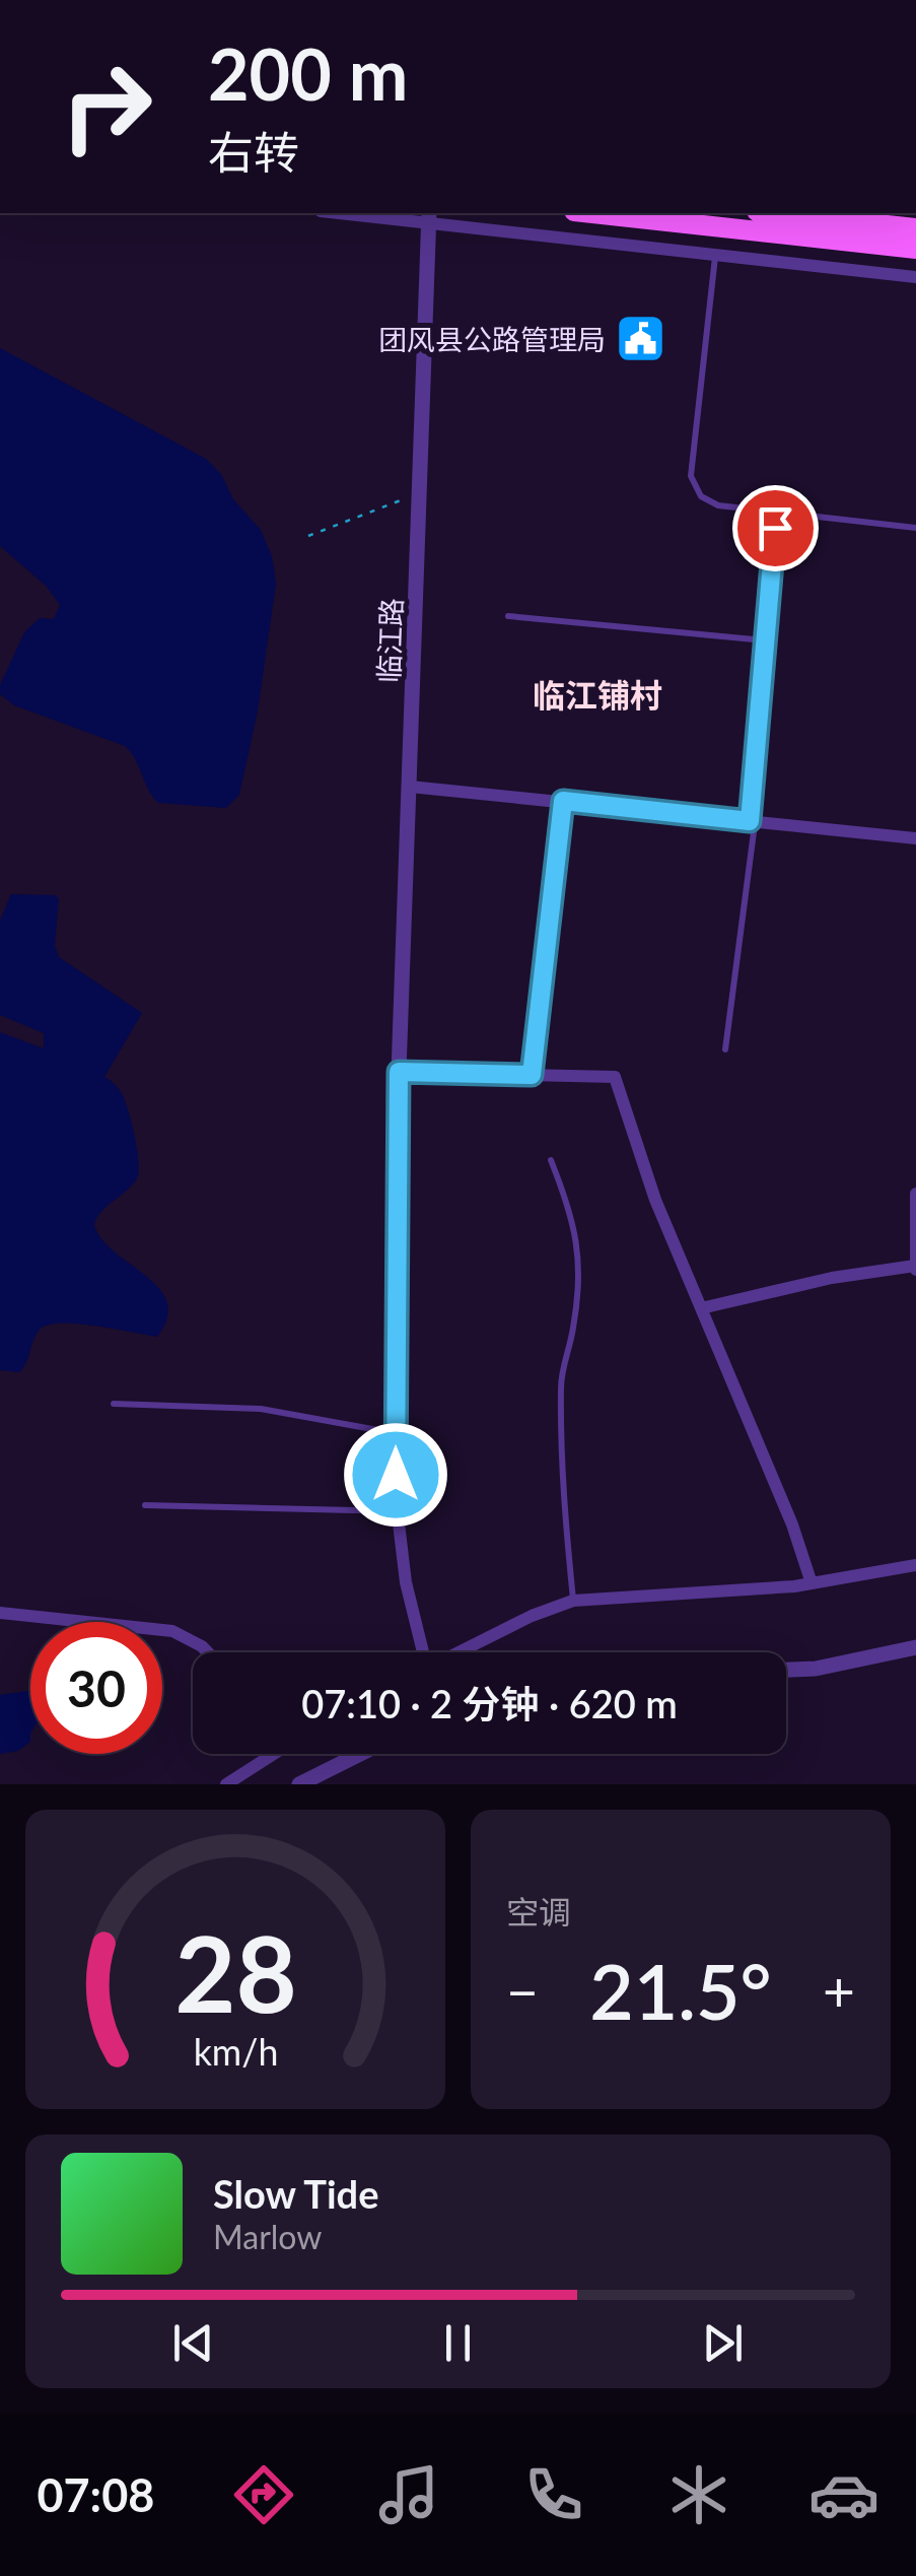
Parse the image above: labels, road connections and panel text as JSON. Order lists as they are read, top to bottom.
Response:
{
  "streets": {
    "street": ["临江路"]
  },
  "districts": ["临江铺村"],
  "places": {
    "public building": ["团风县公路管理局"]
  },
  "page": {
    "turn": ["200 m", "右转"],
    "limit": "30",
    "trip": "07:10 · 2 分钟 · 620 m",
    "tile": "空调",
    "heat": ["−", "21.5°", "+"],
    "song": ["Slow Tide", "Marlow"],
    "tabs": "07:08",
    "gauge": ["28", "km/h"]
  }
}
